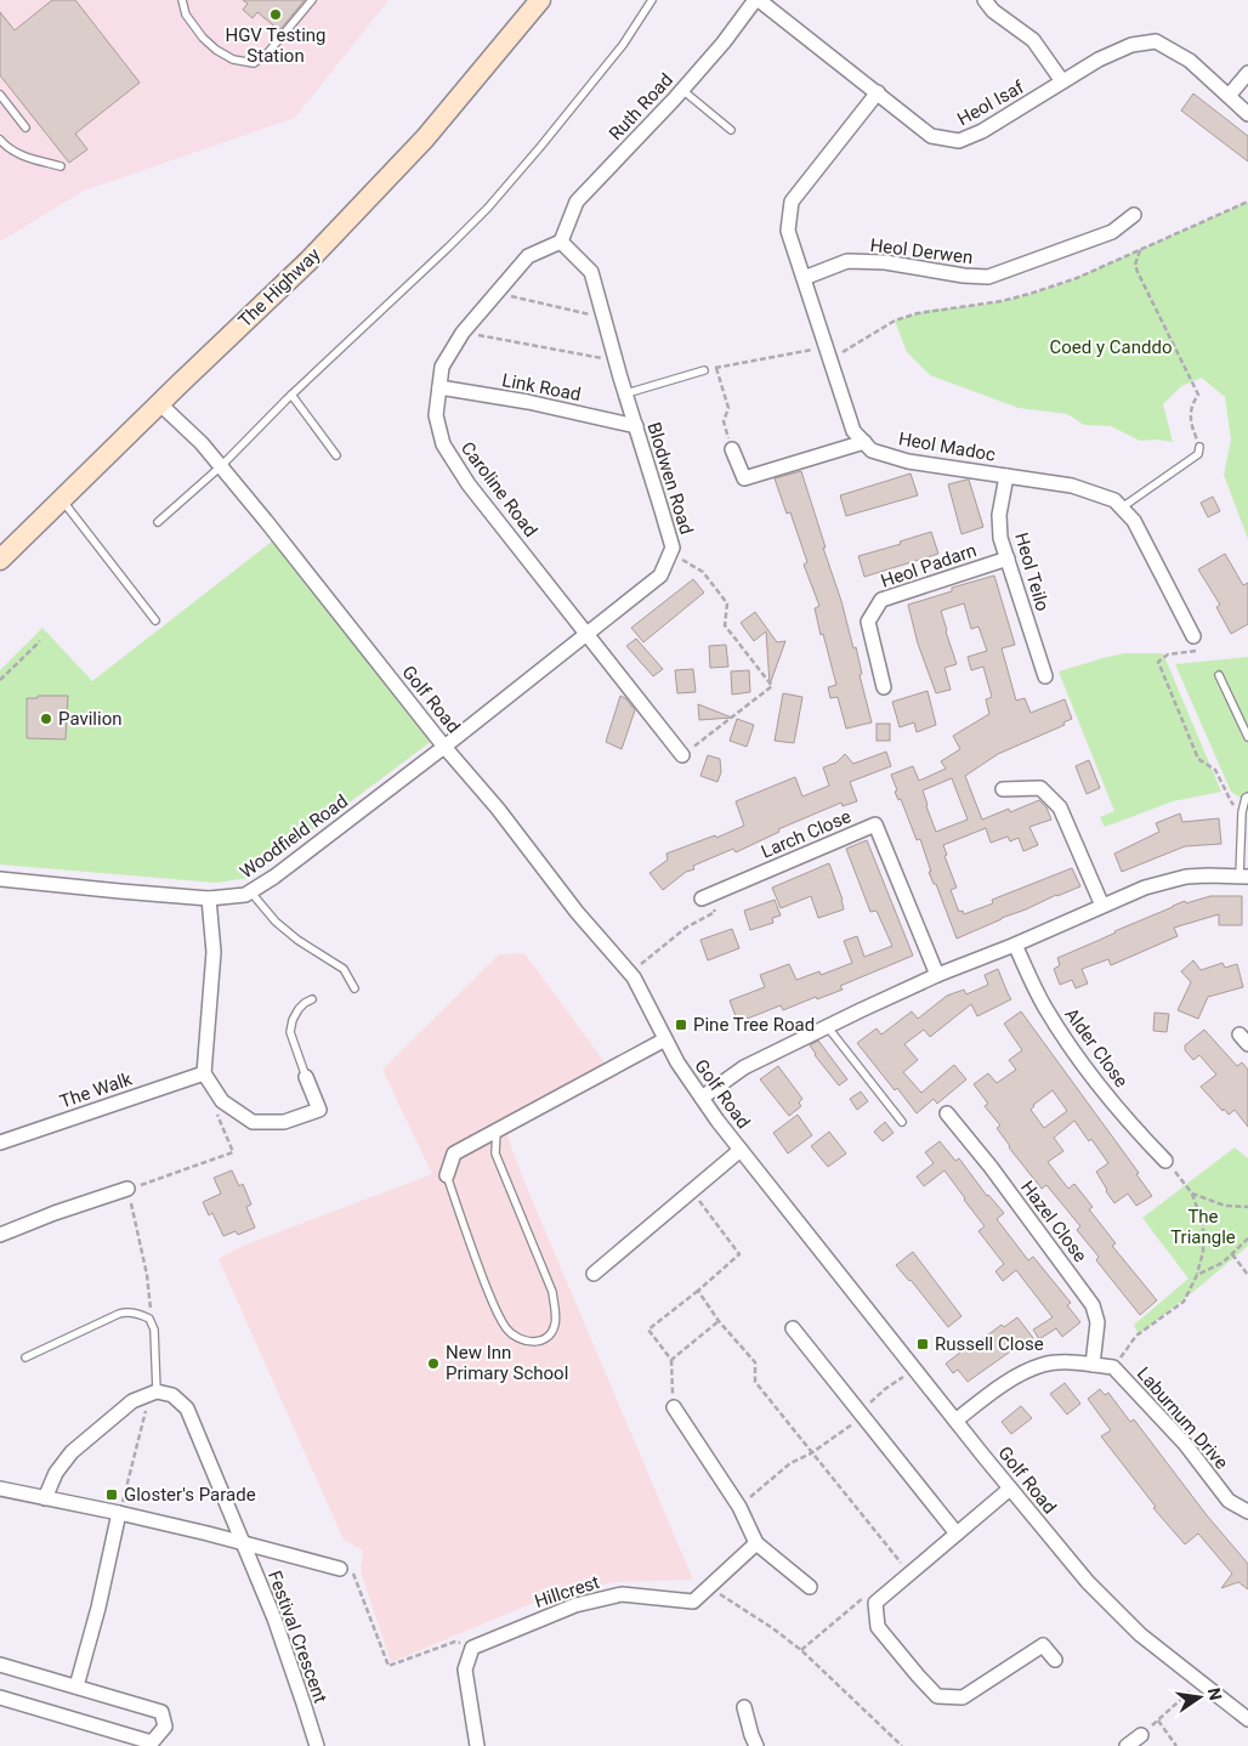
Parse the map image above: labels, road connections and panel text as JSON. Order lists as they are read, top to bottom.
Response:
{
  "streets": {
    "street": [
      "Heol Isaf",
      "Ruth Road",
      "Heol Derwen",
      "The Highway",
      "Link Road",
      "Heol Madoc",
      "Blodwen Road",
      "Caroline Road",
      "Heol Padarn",
      "Heol Teilo",
      "Golf Road",
      "Larch Close",
      "Woodfield Road",
      "Alder Close",
      "The Walk",
      "Hazel Close",
      "Laburnum Drive",
      "Hillcrest",
      "Festival Crescent"
    ]
  },
  "crossings": [
    ["Heol Isaf", "Ruth Road"],
    ["Heol Isaf", "Heol Madoc"],
    ["Ruth Road", "Blodwen Road"],
    ["Ruth Road", "Caroline Road"],
    ["Heol Derwen", "Heol Madoc"],
    ["The Highway", "Golf Road"],
    ["Link Road", "Blodwen Road"],
    ["Link Road", "Caroline Road"],
    ["Heol Madoc", "Heol Teilo"],
    ["Blodwen Road", "Caroline Road"],
    ["Blodwen Road", "Golf Road"],
    ["Blodwen Road", "Woodfield Road"],
    ["Heol Padarn", "Heol Teilo"],
    ["Golf Road", "Woodfield Road"],
    ["Golf Road", "Laburnum Drive"],
    ["Hazel Close", "Laburnum Drive"]
  ],
  "parks": ["Coed y Canddo", "The Triangle"],
  "places": {
    "other": ["HGV Testing Station", "Pavilion", "New Inn Primary School"],
    "transit": ["Pine Tree Road", "Russell Close", "Gloster's Parade"]
  },
  "north": "right"
}
